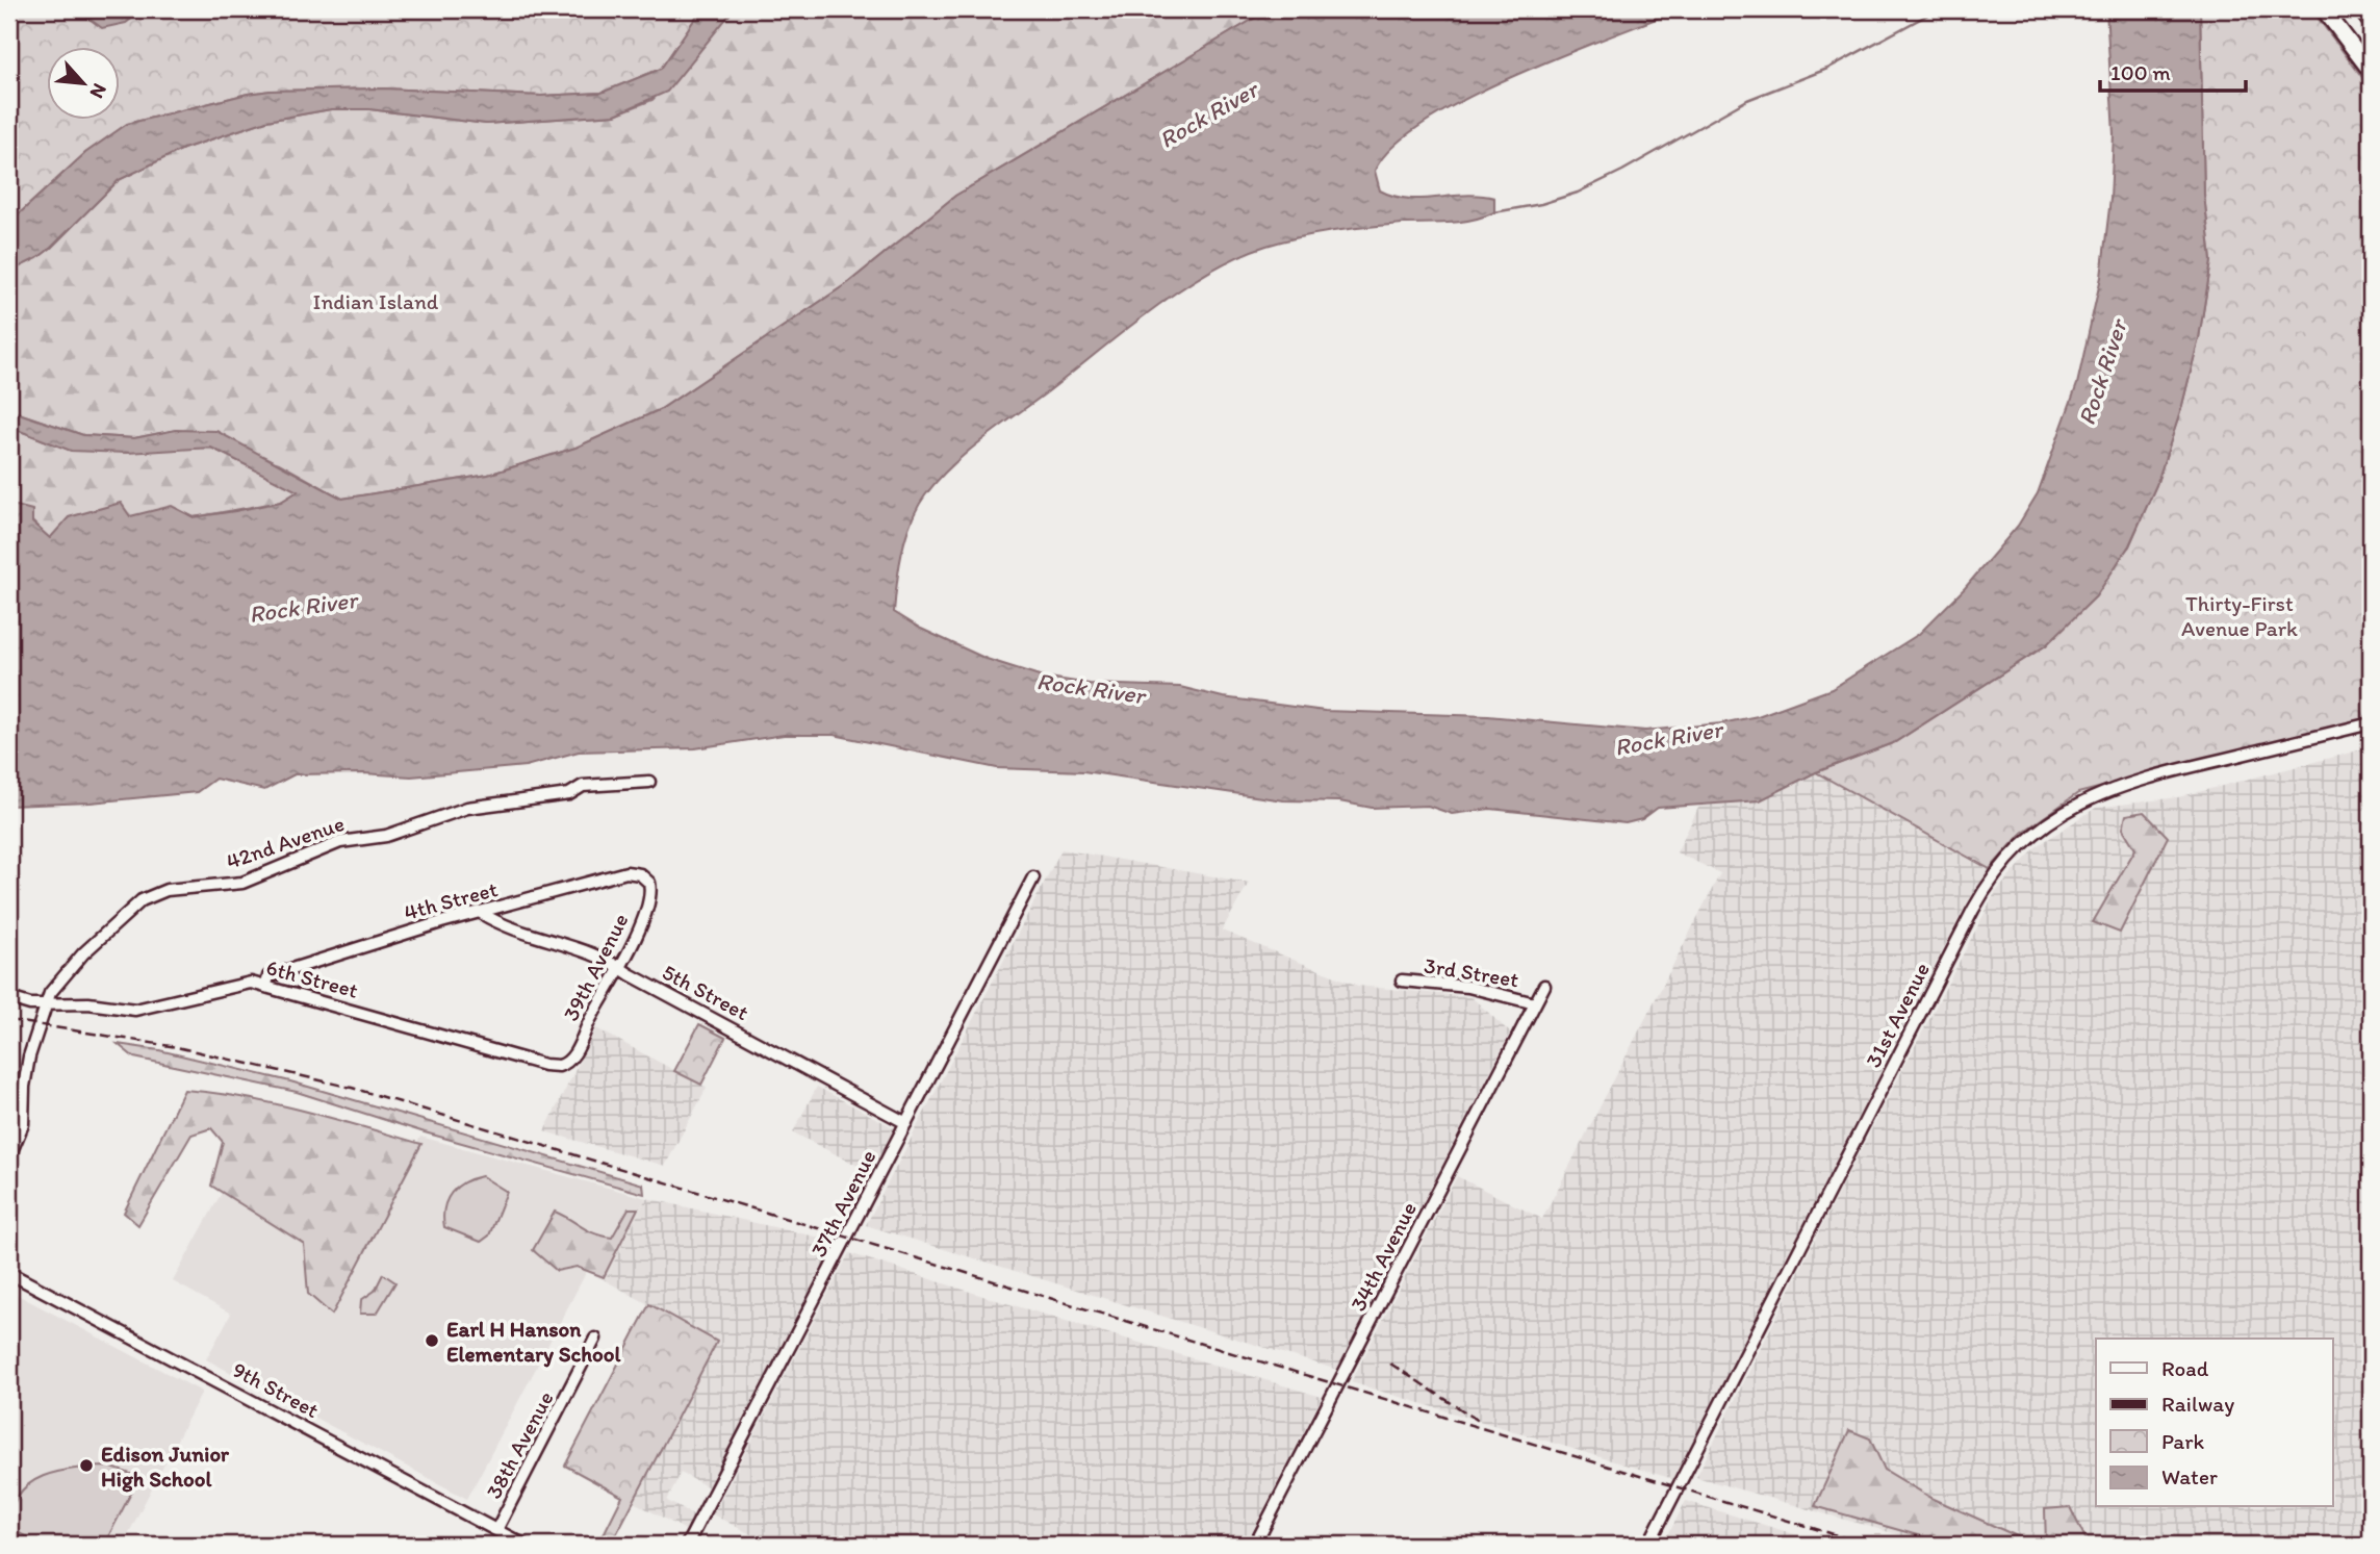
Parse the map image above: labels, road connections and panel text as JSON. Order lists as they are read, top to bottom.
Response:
{
  "streets": {
    "street": [
      "42nd Avenue",
      "4th Street",
      "39th Avenue",
      "3rd Street",
      "6th Street",
      "5th Street",
      "31st Avenue",
      "37th Avenue",
      "34th Avenue",
      "9th Street",
      "38th Avenue"
    ]
  },
  "crossings": [
    ["42nd Avenue", "6th Street"],
    ["4th Street", "39th Avenue"],
    ["4th Street", "6th Street"],
    ["4th Street", "5th Street"],
    ["39th Avenue", "6th Street"],
    ["39th Avenue", "5th Street"],
    ["3rd Street", "34th Avenue"],
    ["5th Street", "37th Avenue"],
    ["9th Street", "38th Avenue"]
  ],
  "water": ["Rock River"],
  "parks": ["Indian Island", "Thirty-First Avenue Park"],
  "places": ["Earl H Hanson Elementary School", "Edison Junior High School"],
  "legend": [
    "Road",
    "Railway",
    "Park",
    "Water"
  ],
  "scale_bar": "100 m",
  "north": "bottom right"
}
